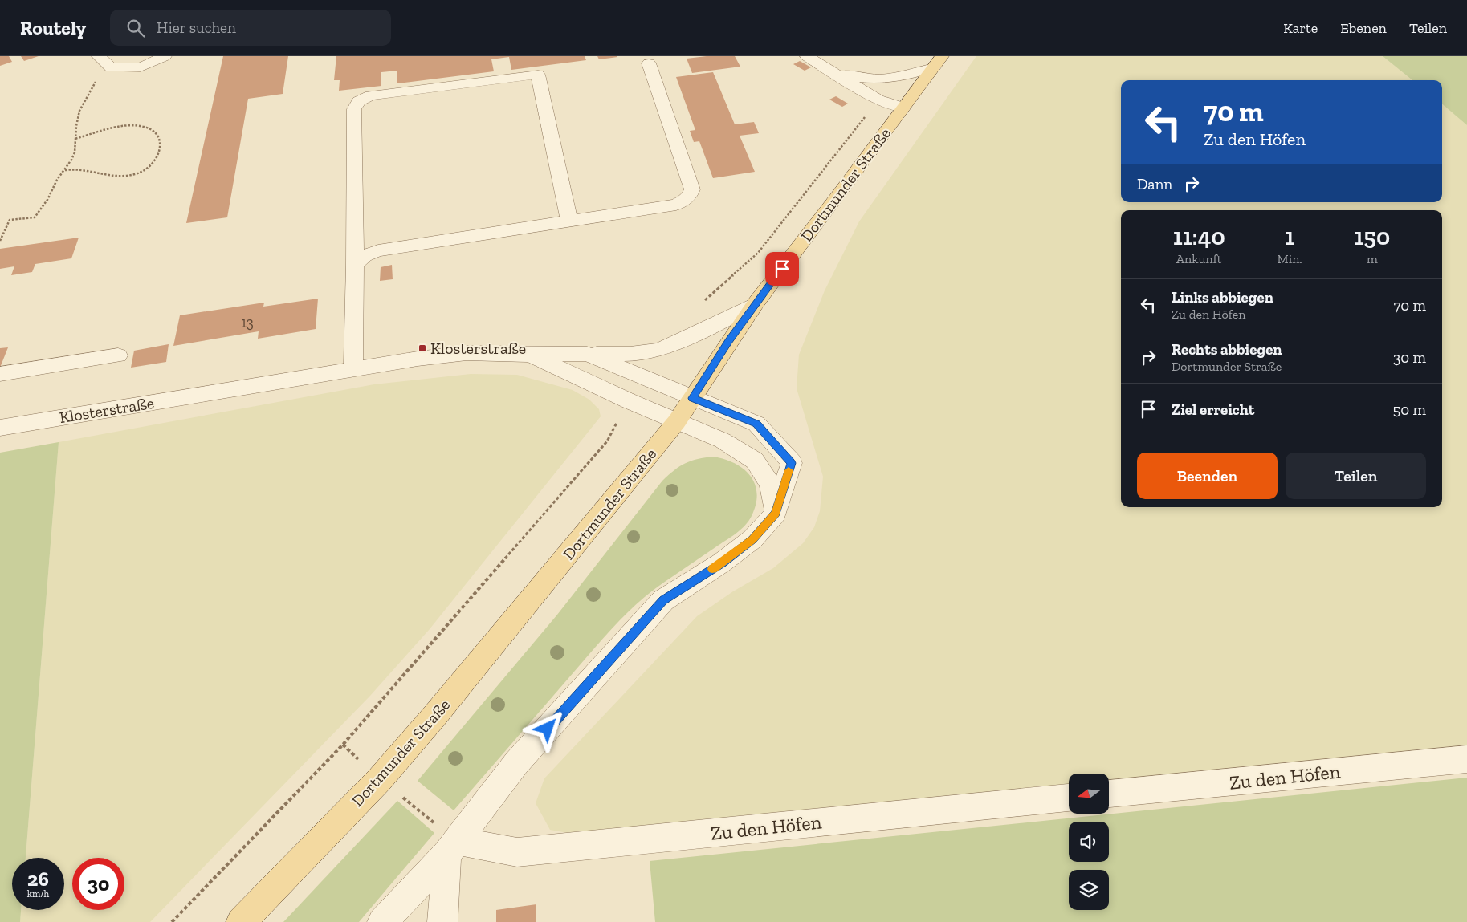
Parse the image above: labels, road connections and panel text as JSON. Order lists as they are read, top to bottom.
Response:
{
  "streets": {
    "main road": ["Dortmunder Straße"],
    "street": ["Klosterstraße", "Zu den Höfen"]
  },
  "crossings": [
    ["Dortmunder Straße", "Klosterstraße"]
  ],
  "places": {
    "transit": ["Klosterstraße"]
  },
  "house_numbers": ["13"],
  "north": "left",
  "page": {
    "header": "Routely",
    "search": "Hier suchen",
    "nav": ["Karte", "Ebenen", "Teilen"],
    "turn": ["70 m", "Zu den Höfen"],
    "then": "Dann",
    "eta": [
      "11:40",
      "Ankunft",
      "1",
      "Min.",
      "150",
      "m"
    ],
    "list": [
      {
        "name": "Links abbiegen",
        "note": "Zu den Höfen",
        "value": "70 m"
      },
      {
        "name": "Rechts abbiegen",
        "note": "Dortmunder Straße",
        "value": "30 m"
      },
      {
        "name": "Ziel erreicht",
        "value": "50 m"
      }
    ],
    "buttons": ["Beenden", "Teilen"],
    "speed": "26 km/h",
    "limit": "30"
  }
}
